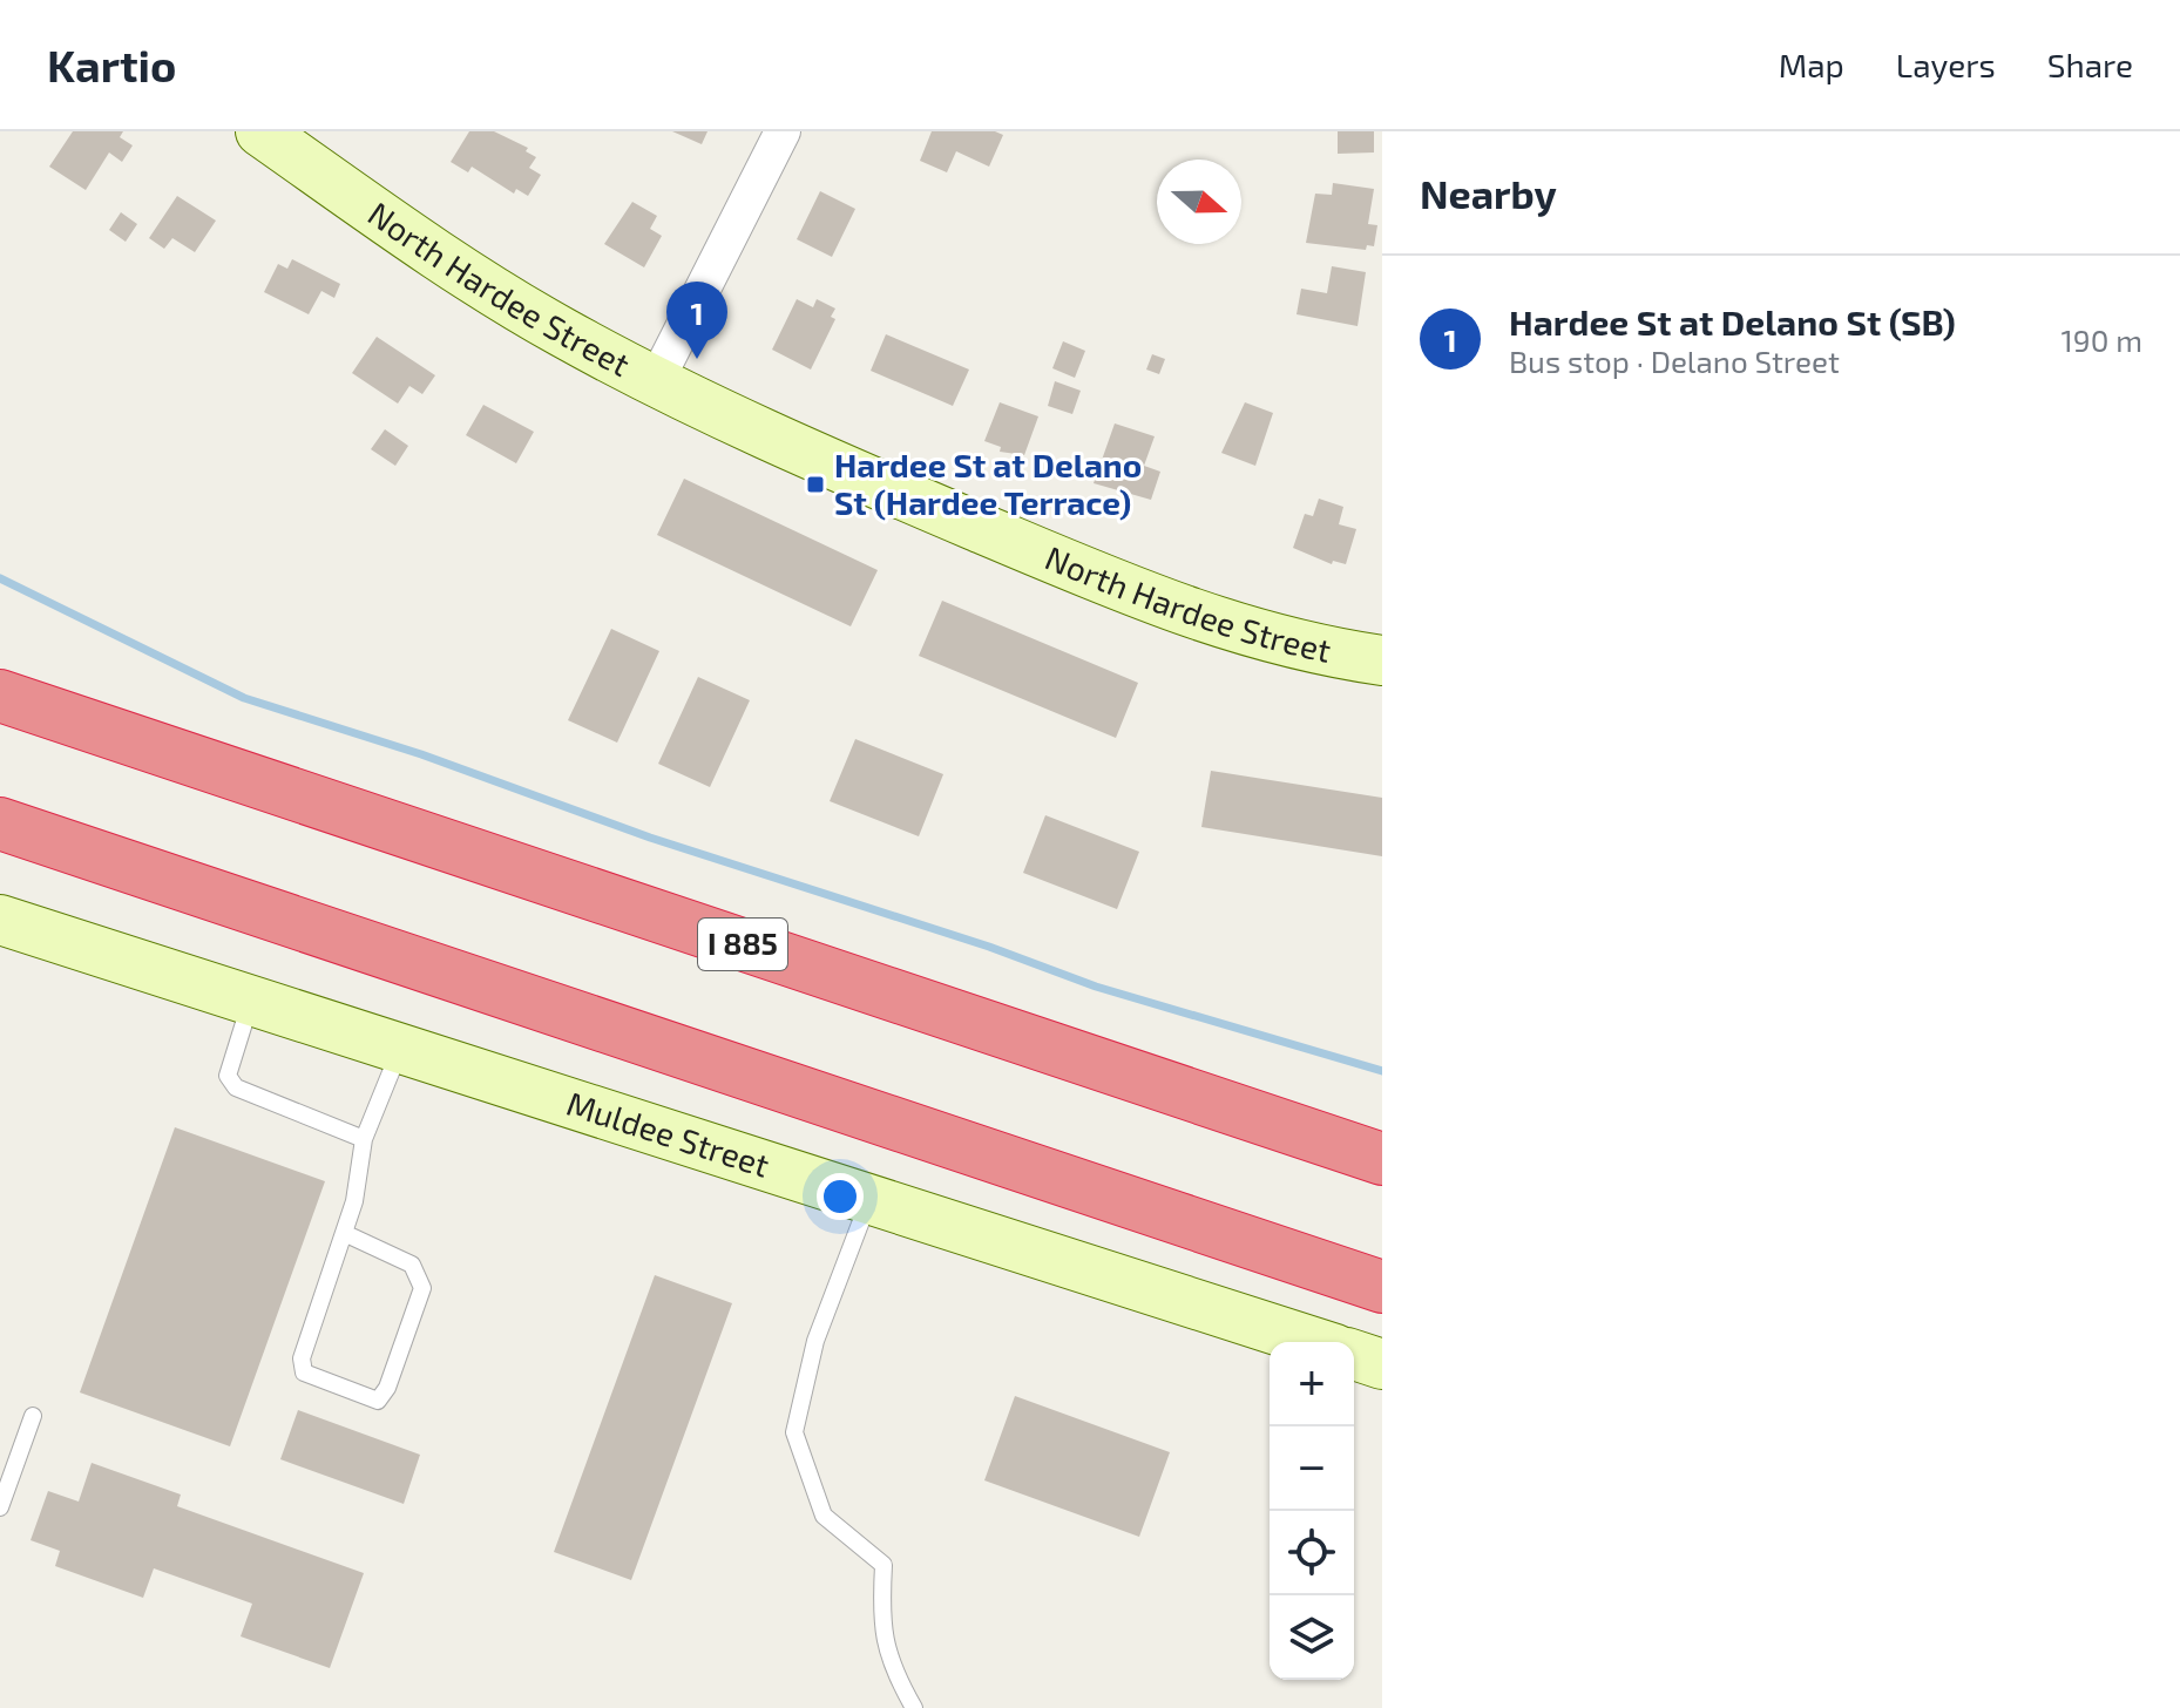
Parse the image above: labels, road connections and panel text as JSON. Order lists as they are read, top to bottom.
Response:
{
  "streets": {
    "highway": ["I 885"],
    "street": ["North Hardee Street", "Muldee Street"]
  },
  "places": {
    "transit": ["Hardee St at Delano St (Hardee Terrace)"]
  },
  "north": "right",
  "page": {
    "header": "Kartio",
    "nav": ["Map", "Layers", "Share"],
    "heading": "Nearby",
    "list": [
      {
        "mark": "1",
        "name": "Hardee St at Delano St (SB)",
        "note": "Bus stop · Delano Street",
        "value": "190 m"
      }
    ],
    "pins": "1",
    "map_buttons": ["+", "−"]
  }
}
